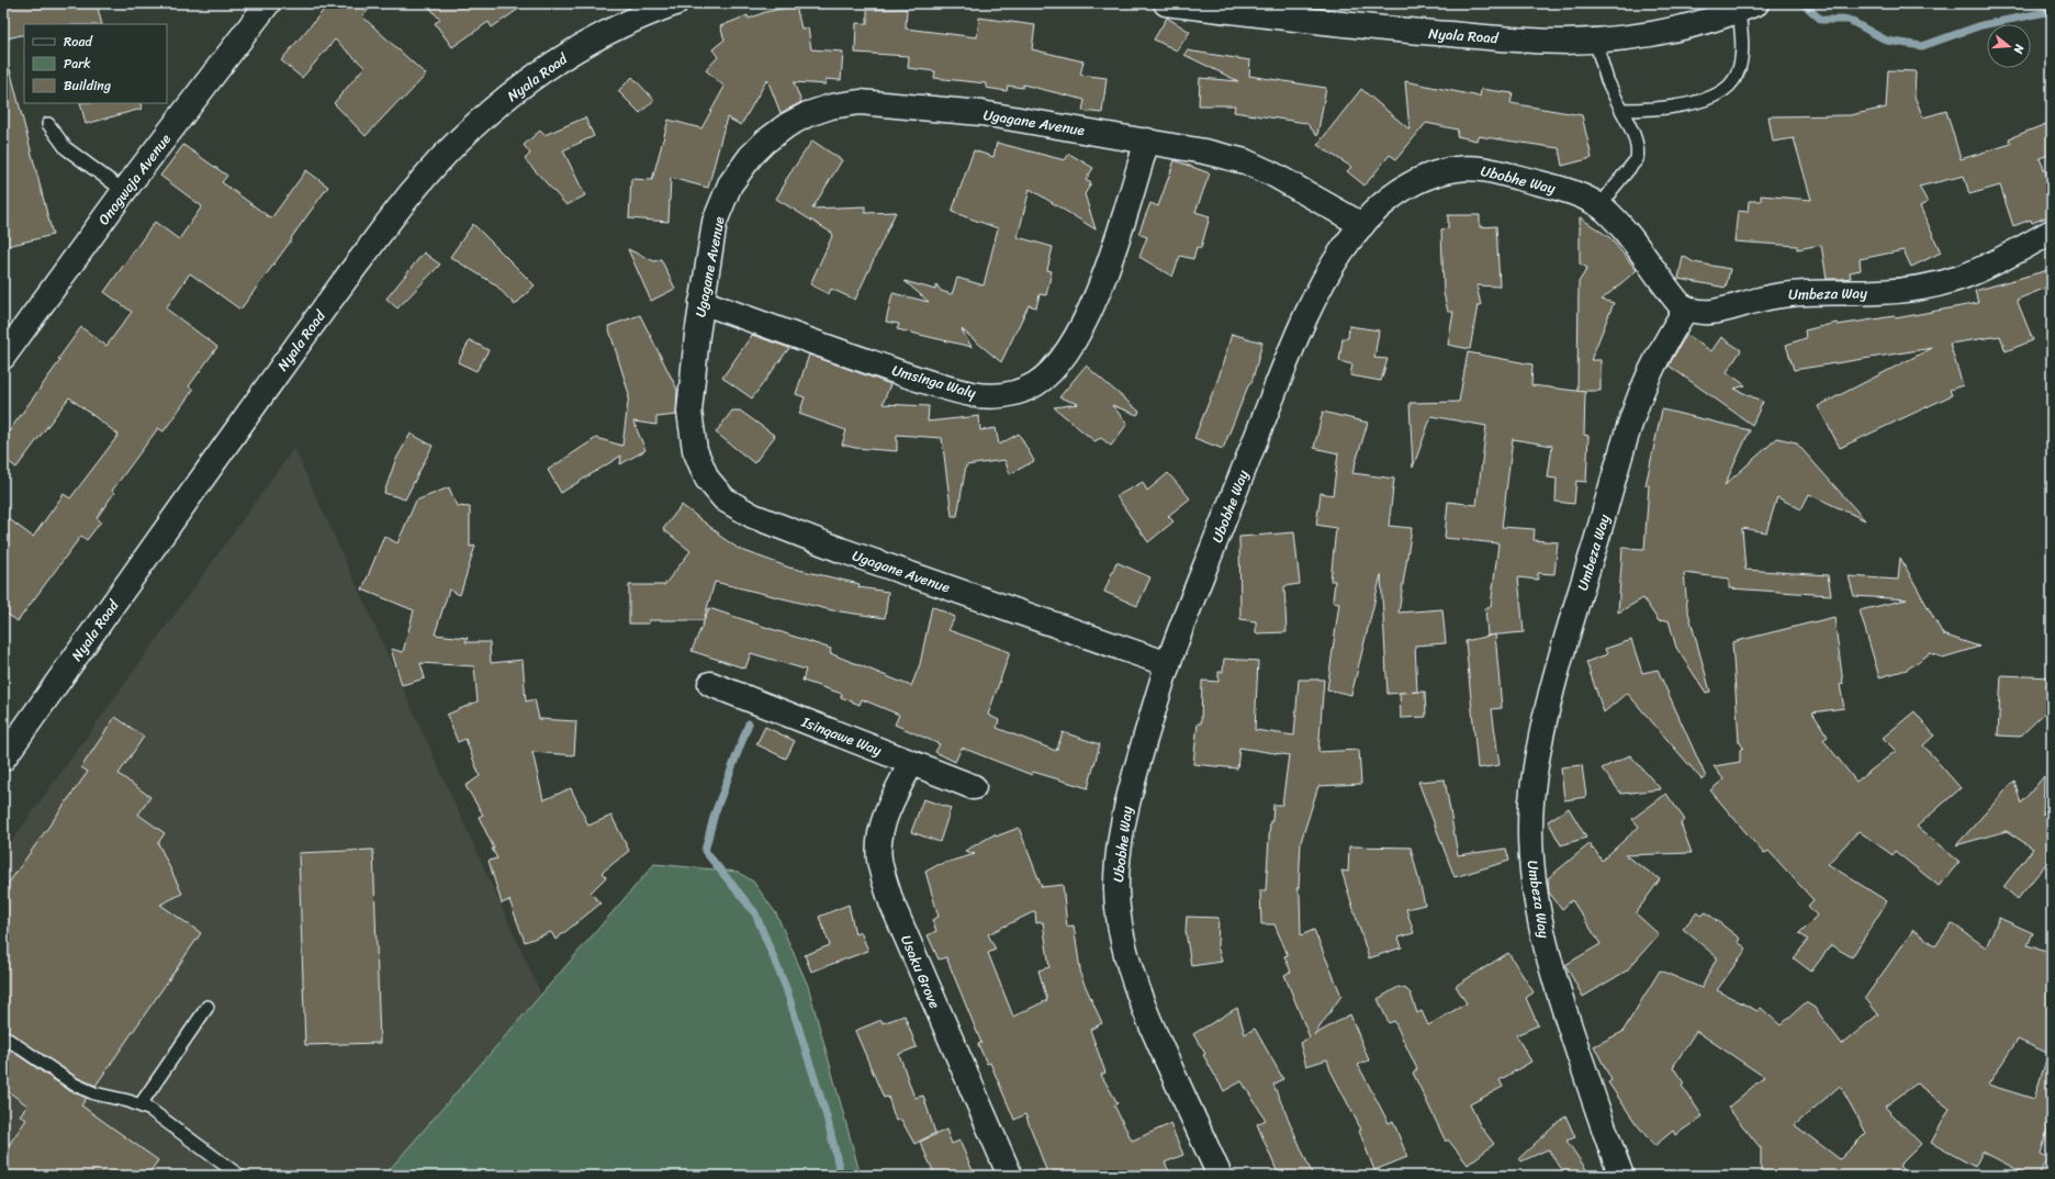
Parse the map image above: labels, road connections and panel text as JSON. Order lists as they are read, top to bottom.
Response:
{
  "streets": {
    "street": [
      "Nyala Road",
      "Ugagane Avenue",
      "Onogwaja Avenue",
      "Ubobhe Way",
      "Umbeza Way",
      "Umsinga Waly",
      "Isinqawe Way",
      "Usaku Grove"
    ]
  },
  "crossings": [
    ["Ugagane Avenue", "Ubobhe Way"],
    ["Ugagane Avenue", "Umsinga Waly"],
    ["Ubobhe Way", "Umbeza Way"],
    ["Isinqawe Way", "Usaku Grove"]
  ],
  "legend": ["Road", "Park", "Building"],
  "north": "right"
}
